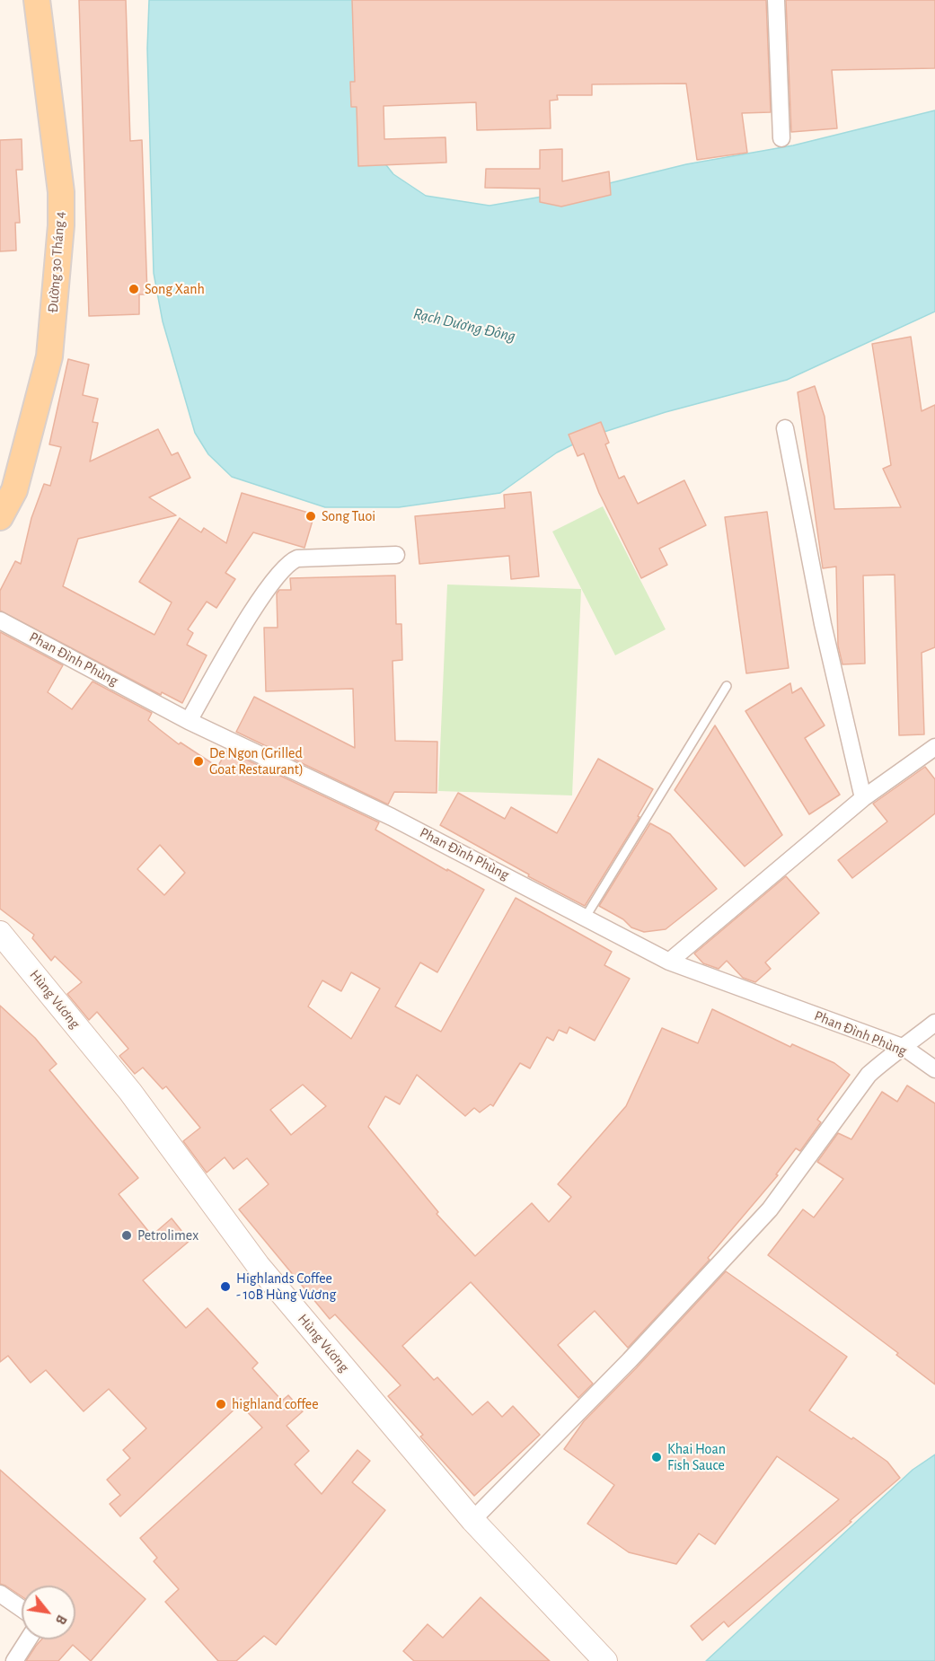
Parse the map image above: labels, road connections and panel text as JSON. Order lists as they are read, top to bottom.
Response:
{
  "streets": {
    "main road": ["Đường 30 Tháng 4", "Hùng Vương"],
    "street": ["Phan Đình Phùng"]
  },
  "water": ["Rạch Dương Đông"],
  "places": [
    "Song Xanh",
    "Song Tuoi",
    "De Ngon (Grilled Goat Restaurant)",
    "Petrolimex",
    "Highlands Coffee - 10B Hùng Vương",
    "highland coffee",
    "Khai Hoan Fish Sauce"
  ],
  "north": "bottom right"
}
